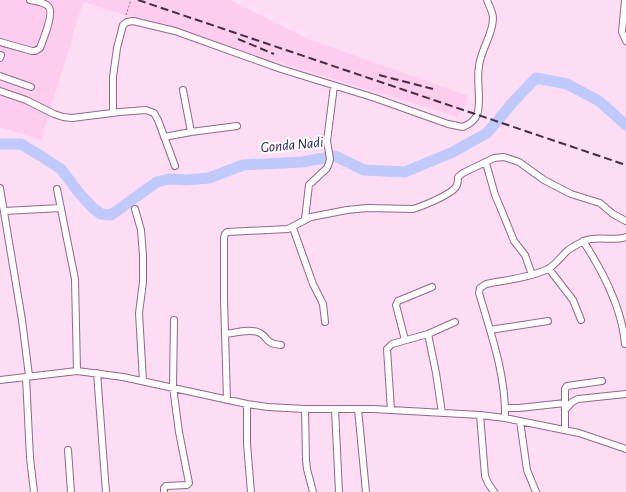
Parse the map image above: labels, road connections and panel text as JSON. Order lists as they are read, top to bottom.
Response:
{
  "water": ["Gonda Nadi"]
}
